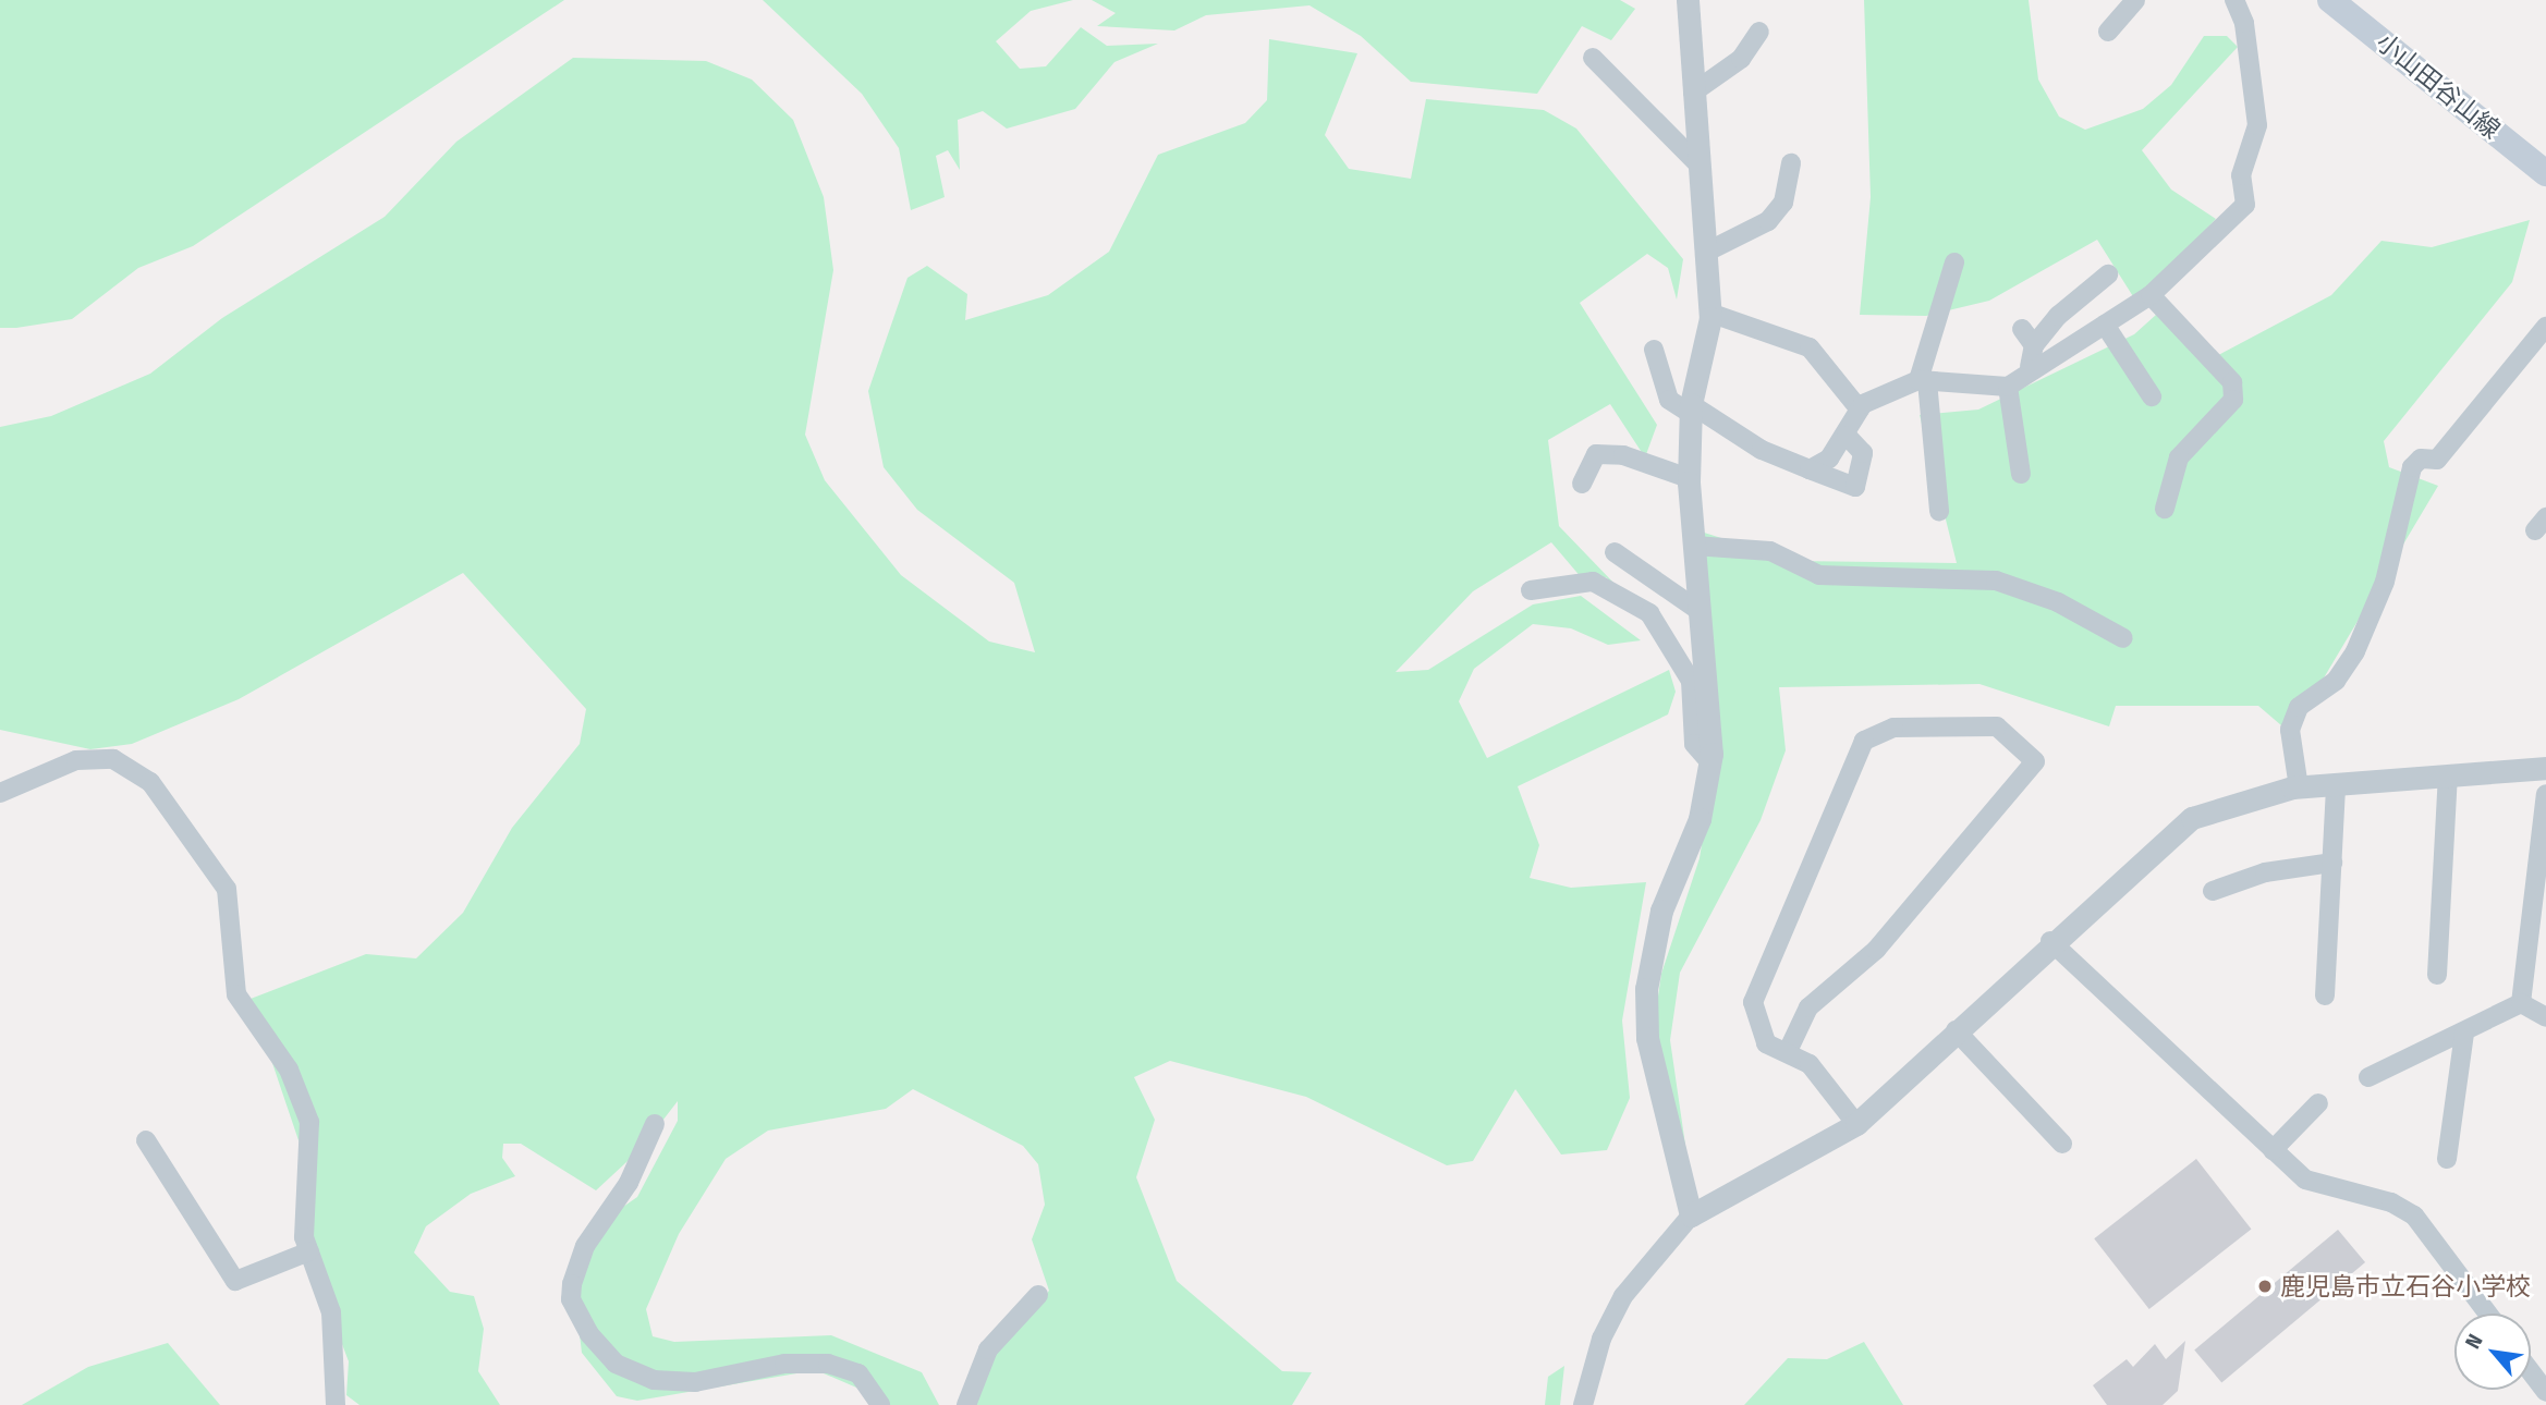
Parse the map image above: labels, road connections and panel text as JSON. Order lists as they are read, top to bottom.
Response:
{
  "streets": {
    "main road": ["小山田谷山線"]
  },
  "places": ["鹿児島市立石谷小学校"],
  "north": "top left"
}
